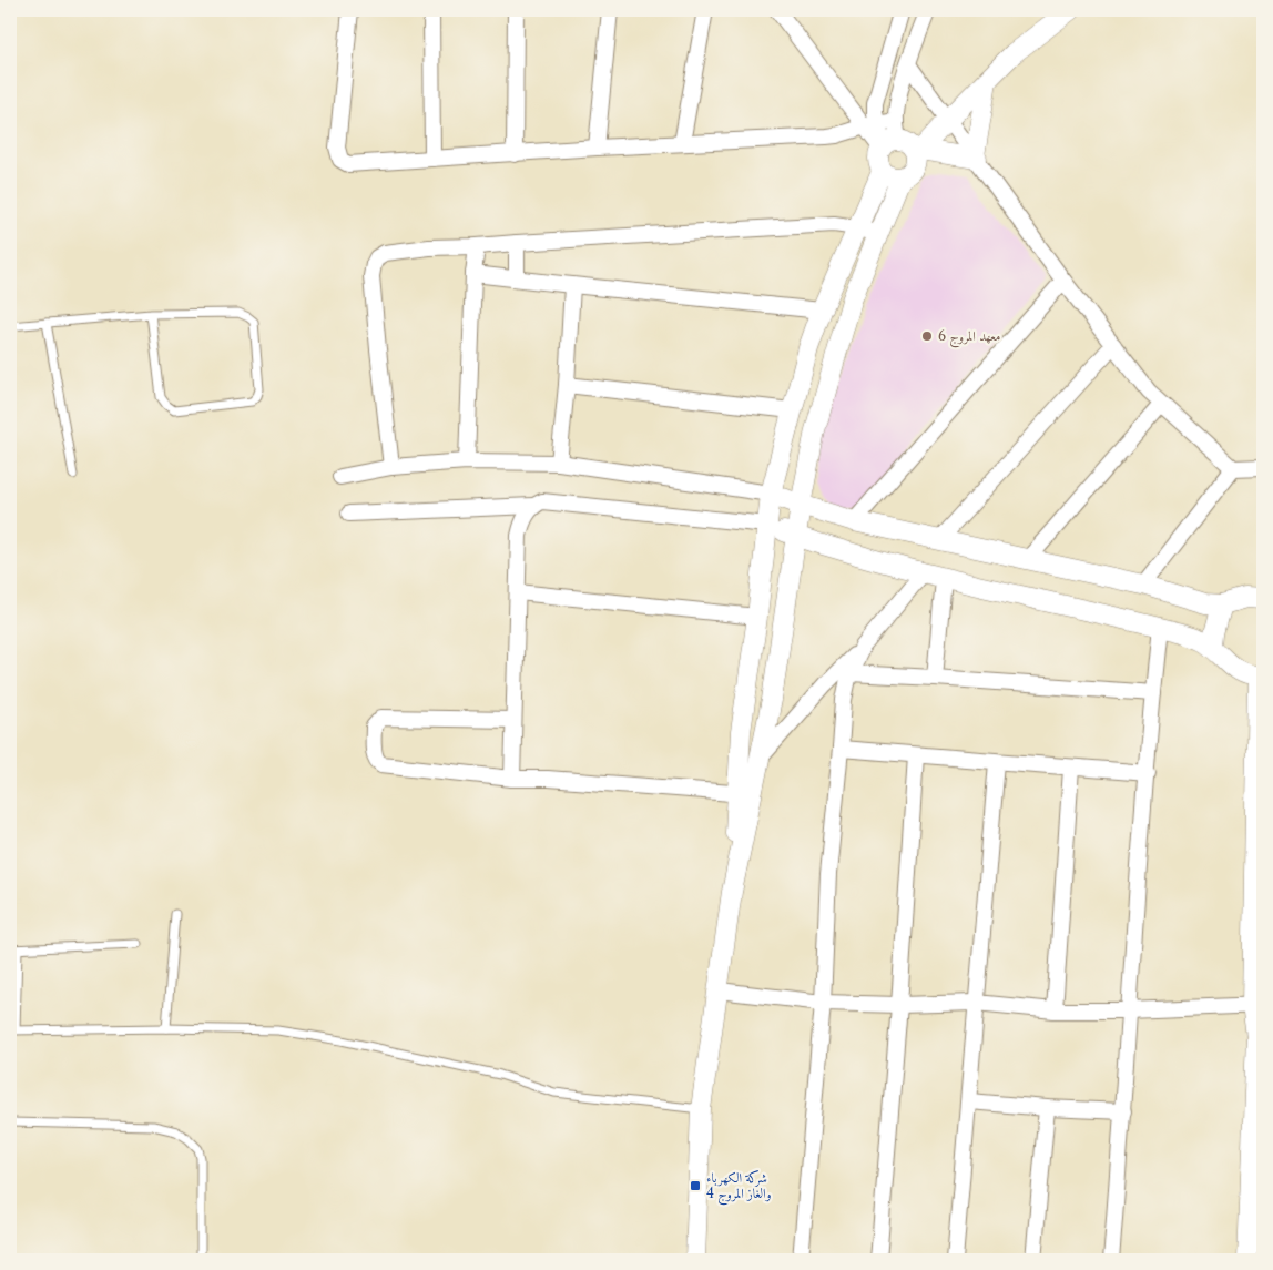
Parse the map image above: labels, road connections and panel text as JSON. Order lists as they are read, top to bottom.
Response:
{
  "places": {
    "other": ["معهد المروج 6"],
    "transit": ["شركة الكهرباء والغاز المروج 4"]
  }
}
